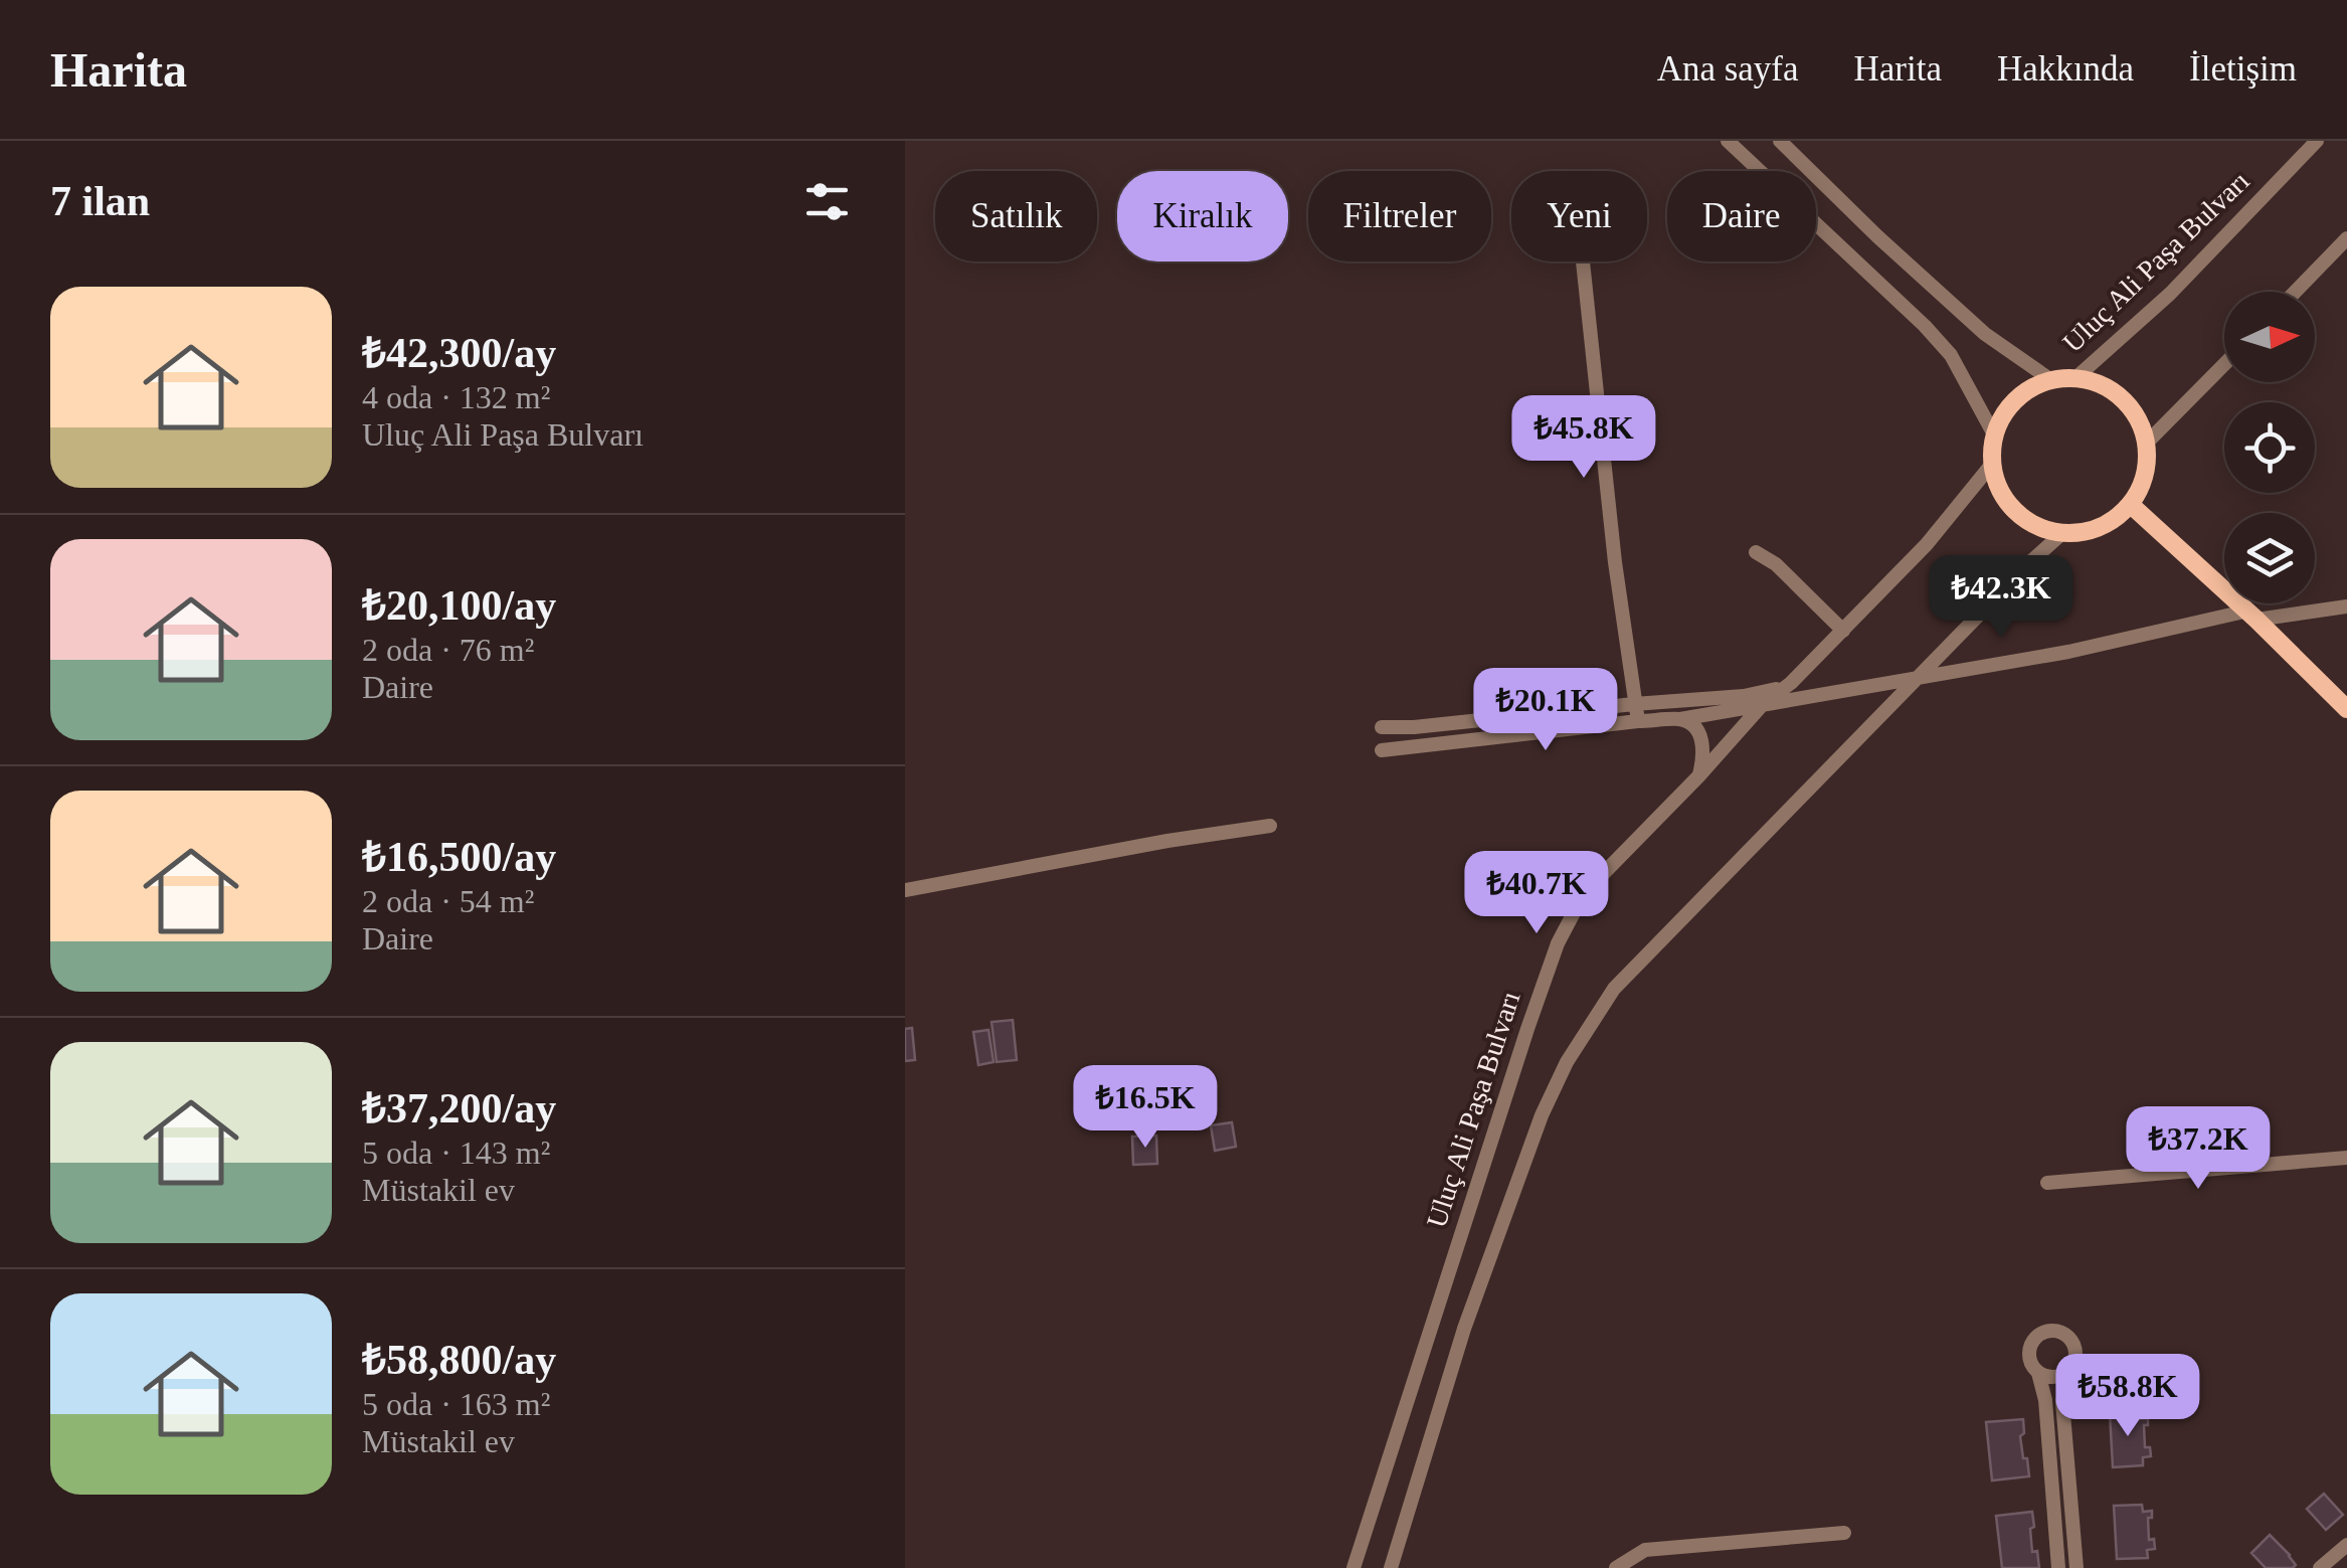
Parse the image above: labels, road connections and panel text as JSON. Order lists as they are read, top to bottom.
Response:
{
  "streets": {
    "main road": ["Uluç Ali Paşa Bulvarı"]
  },
  "north": "right",
  "page": {
    "header": "Harita",
    "nav": [
      "Ana sayfa",
      "Harita",
      "Hakkında",
      "İletişim"
    ],
    "heading": "7 ilan",
    "chip": [
      "Satılık",
      "Kiralık",
      "Filtreler",
      "Yeni",
      "Daire"
    ],
    "list": [
      {
        "name": "₺42,300/ay",
        "note": "4 oda · 132 m² · Uluç Ali Paşa Bulvarı"
      },
      {
        "name": "₺20,100/ay",
        "note": "2 oda · 76 m² · Daire"
      },
      {
        "name": "₺16,500/ay",
        "note": "2 oda · 54 m² · Daire"
      },
      {
        "name": "₺37,200/ay",
        "note": "5 oda · 143 m² · Müstakil ev"
      },
      {
        "name": "₺58,800/ay",
        "note": "5 oda · 163 m² · Müstakil ev"
      }
    ],
    "price": [
      "₺45.8K",
      "₺42.3K",
      "₺20.1K",
      "₺40.7K",
      "₺16.5K",
      "₺37.2K",
      "₺58.8K"
    ]
  }
}
